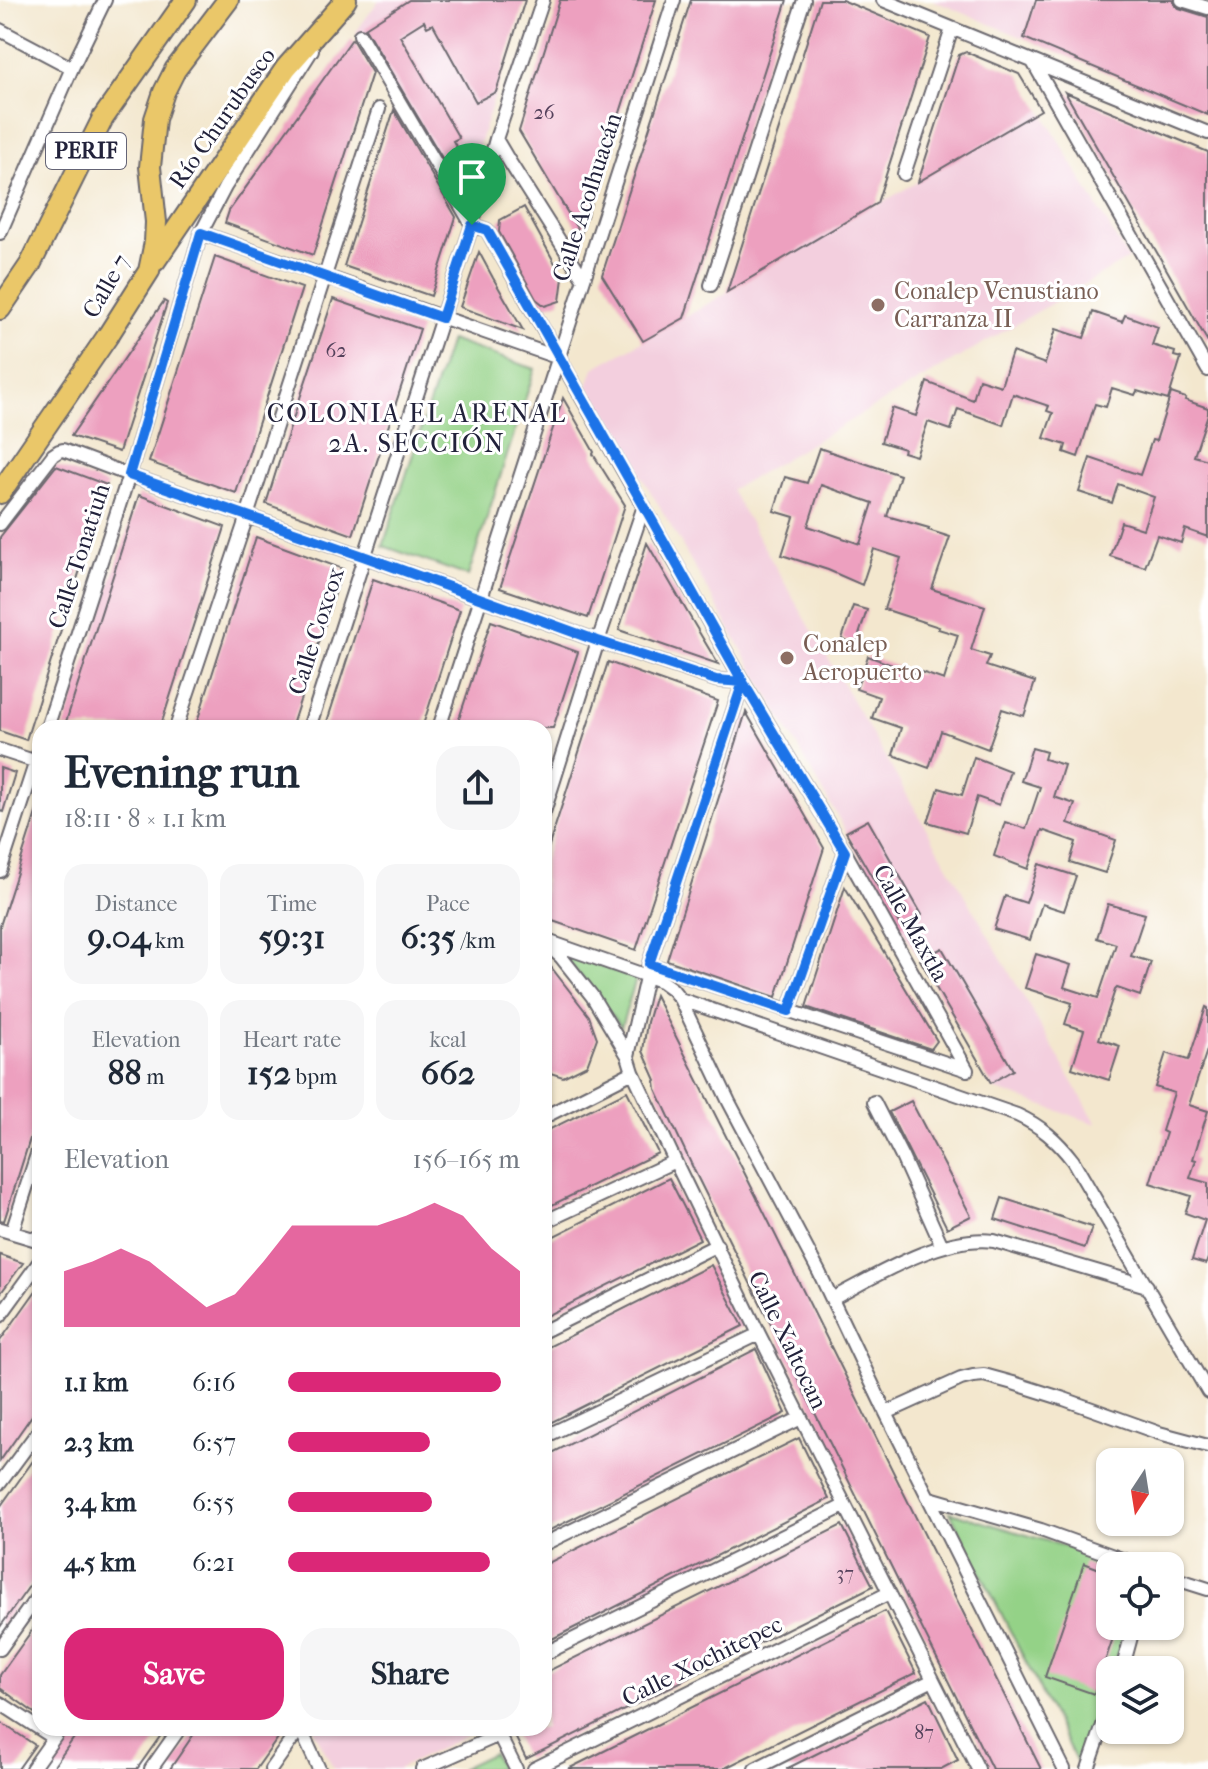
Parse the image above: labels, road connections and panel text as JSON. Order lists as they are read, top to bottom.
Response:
{
  "streets": {
    "main road": ["Río Churubusco", "PERIF", "Calle 7"],
    "street": [
      "Calle Acolhuacán",
      "Calle Tonatiuh",
      "Calle Coxcox",
      "Calle Maxtla",
      "Calle Xaltocan",
      "Calle Xochitepec"
    ]
  },
  "crossings": [
    ["Río Churubusco", "Calle 7"],
    ["Río Churubusco", "Calle Tonatiuh"],
    ["Calle Acolhuacán", "Calle Maxtla"],
    ["Calle Coxcox", "Calle Maxtla"],
    ["Calle Xaltocan", "Calle Xochitepec"]
  ],
  "districts": ["COLONIA EL ARENAL 2A. SECCIÓN"],
  "places": ["Conalep Venustiano Carranza II", "Conalep Aeropuerto"],
  "house_numbers": [
    "26",
    "62",
    "37",
    "87"
  ],
  "north": "bottom",
  "page": {
    "heading": ["Evening run", "18:11 · 8 × 1.1 km"],
    "stats": [
      ["Distance", "9.04 km"],
      ["Time", "59:31"],
      ["Pace", "6:35 /km"],
      ["Elevation", "88 m"],
      ["Heart rate", "152 bpm"],
      ["kcal", "662"]
    ],
    "chart": ["Elevation", "156–165 m"],
    "list": [
      {
        "name": "1.1 km",
        "note": "6:16"
      },
      {
        "name": "2.3 km",
        "note": "6:57"
      },
      {
        "name": "3.4 km",
        "note": "6:55"
      },
      {
        "name": "4.5 km",
        "note": "6:21"
      }
    ],
    "buttons": ["Save", "Share"]
  }
}
